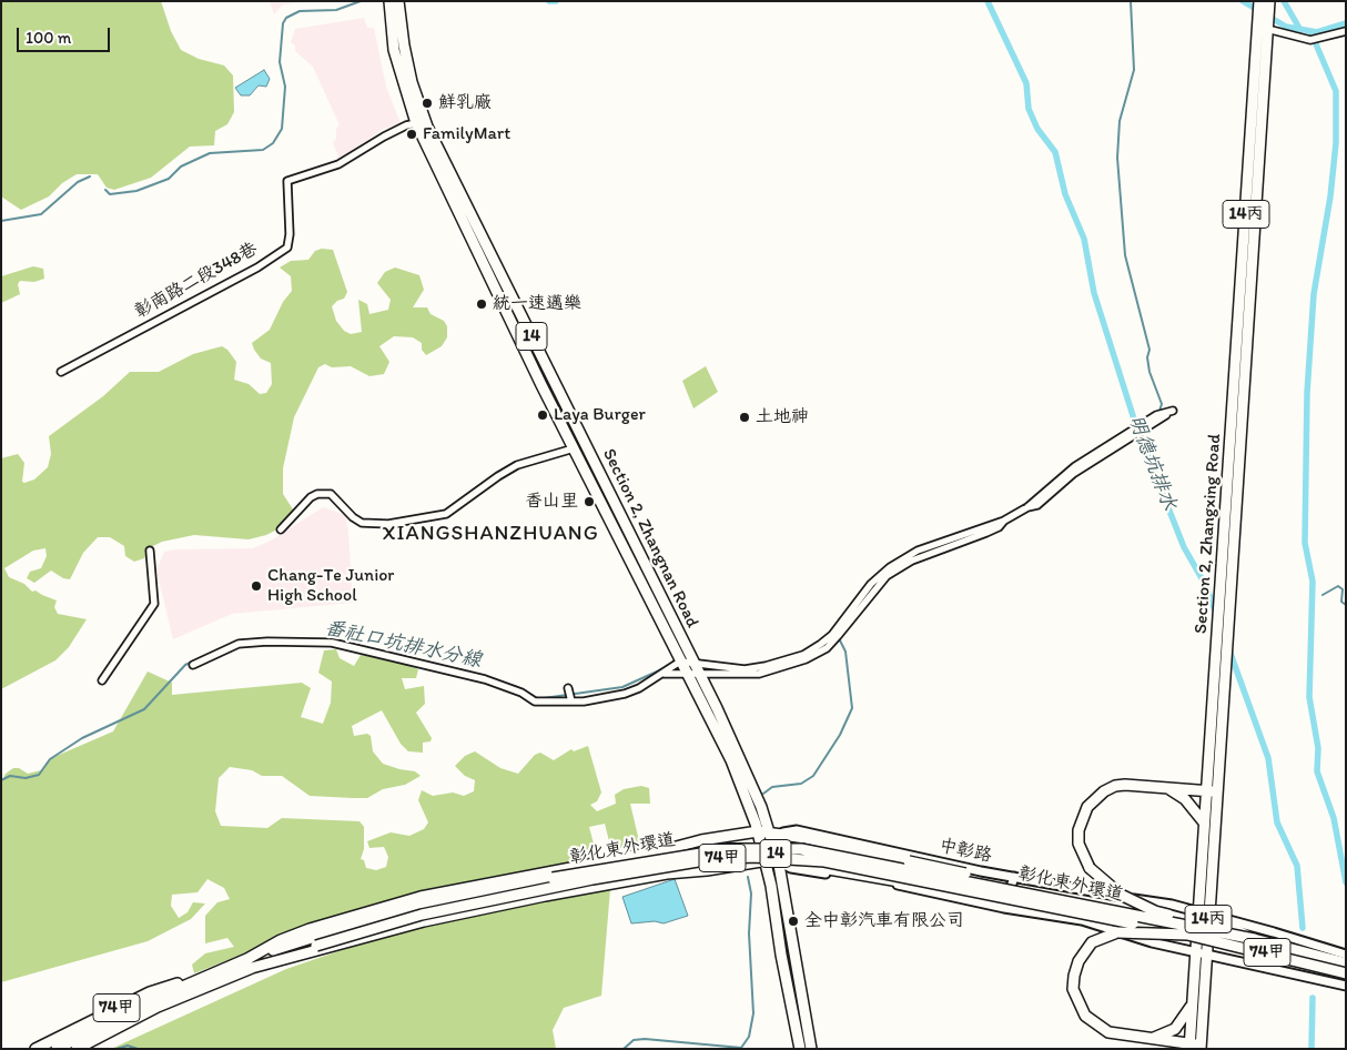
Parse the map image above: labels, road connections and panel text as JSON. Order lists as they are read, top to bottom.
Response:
{
  "streets": {
    "main road": [
      "14丙",
      "14",
      "Section 2, Zhangxing Road",
      "Section 2, Zhangnan Road",
      "彰化東外環道",
      "74甲"
    ],
    "street": ["彰南路二段348巷", "中彰路"]
  },
  "crossings": [
    ["14丙", "Section 2, Zhangxing Road"],
    ["彰南路二段348巷", "Section 2, Zhangnan Road"],
    ["14", "Section 2, Zhangnan Road"],
    ["14", "中彰路"],
    ["14", "74甲"],
    ["Section 2, Zhangxing Road", "中彰路"],
    ["彰化東外環道", "74甲"]
  ],
  "districts": ["XIANGSHANZHUANG"],
  "water": ["明德坑排水", "番社口坑排水分線"],
  "places": [
    "鮮乳廠",
    "FamilyMart",
    "統一速邁樂",
    "Laya Burger",
    "土地神",
    "香山里",
    "Chang-Te Junior High School",
    "全中彰汽車有限公司"
  ],
  "scale_bar": "100 m"
}
